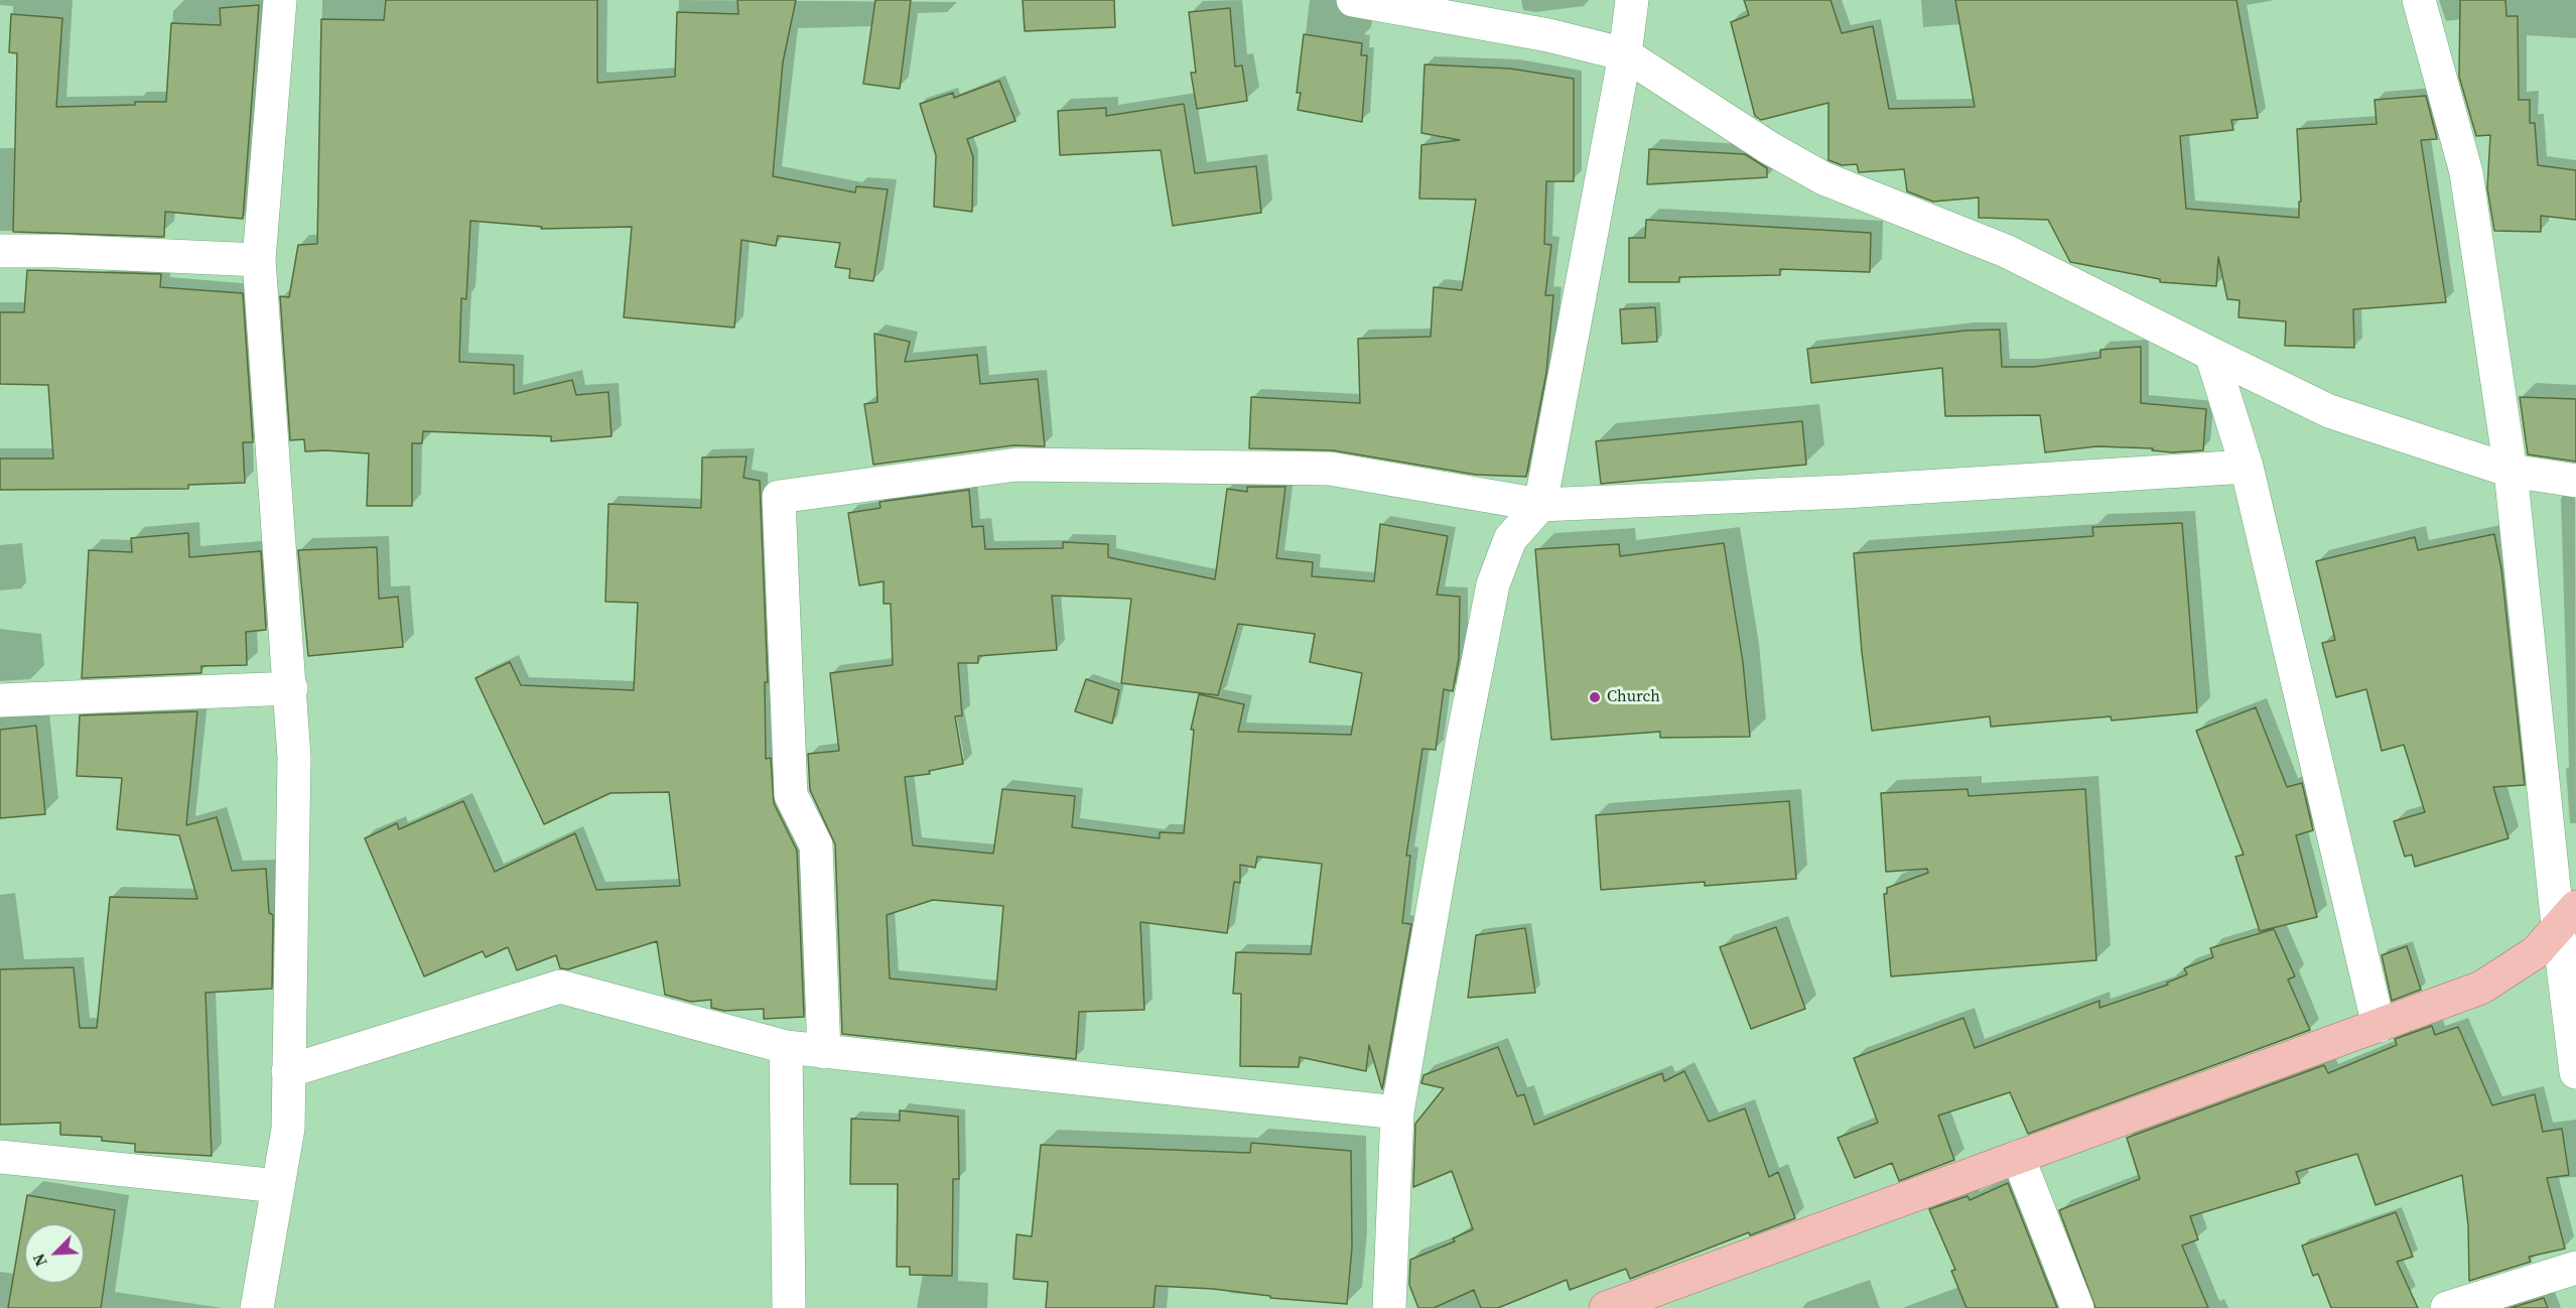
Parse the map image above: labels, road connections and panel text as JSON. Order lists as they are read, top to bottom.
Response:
{
  "places": ["Church"],
  "north": "bottom left"
}
